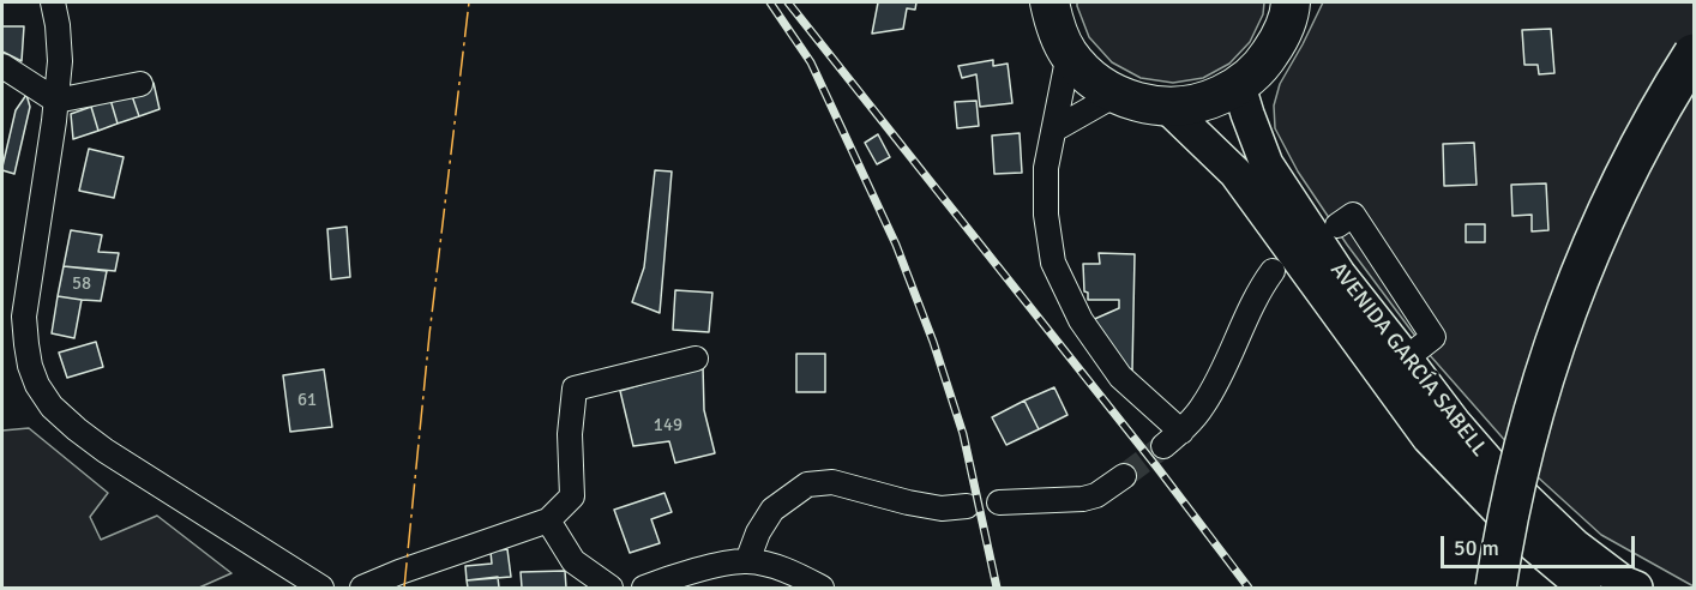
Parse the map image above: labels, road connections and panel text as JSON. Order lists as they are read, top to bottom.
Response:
{
  "streets": {
    "street": ["AVENIDA GARCÍA SABELL"]
  },
  "house_numbers": ["58", "61", "149"],
  "scale_bar": "50 m"
}
